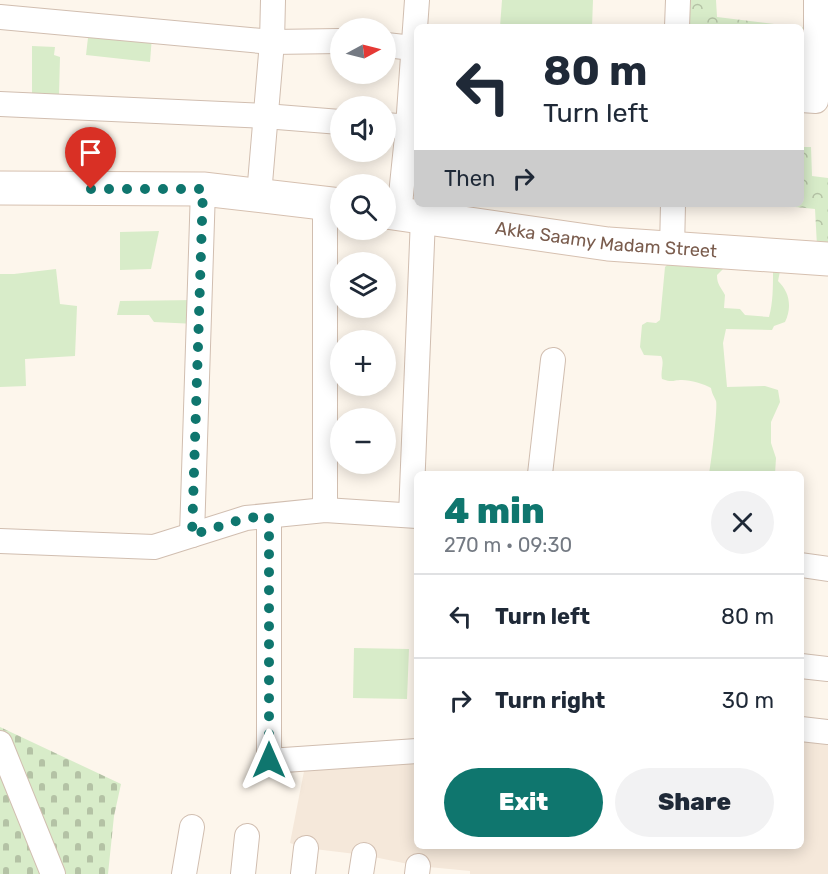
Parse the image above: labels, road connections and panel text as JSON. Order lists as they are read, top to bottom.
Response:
{
  "streets": {
    "street": ["Akka Saamy Madam Street"]
  },
  "north": "right",
  "page": {
    "map_buttons": ["+", "−"],
    "turn": ["80 m", "Turn left"],
    "then": "Then",
    "heading": ["4 min", "270 m · 09:30"],
    "list": [
      {
        "name": "Turn left",
        "value": "80 m"
      },
      {
        "name": "Turn right",
        "value": "30 m"
      }
    ],
    "buttons": ["Exit", "Share"]
  }
}
